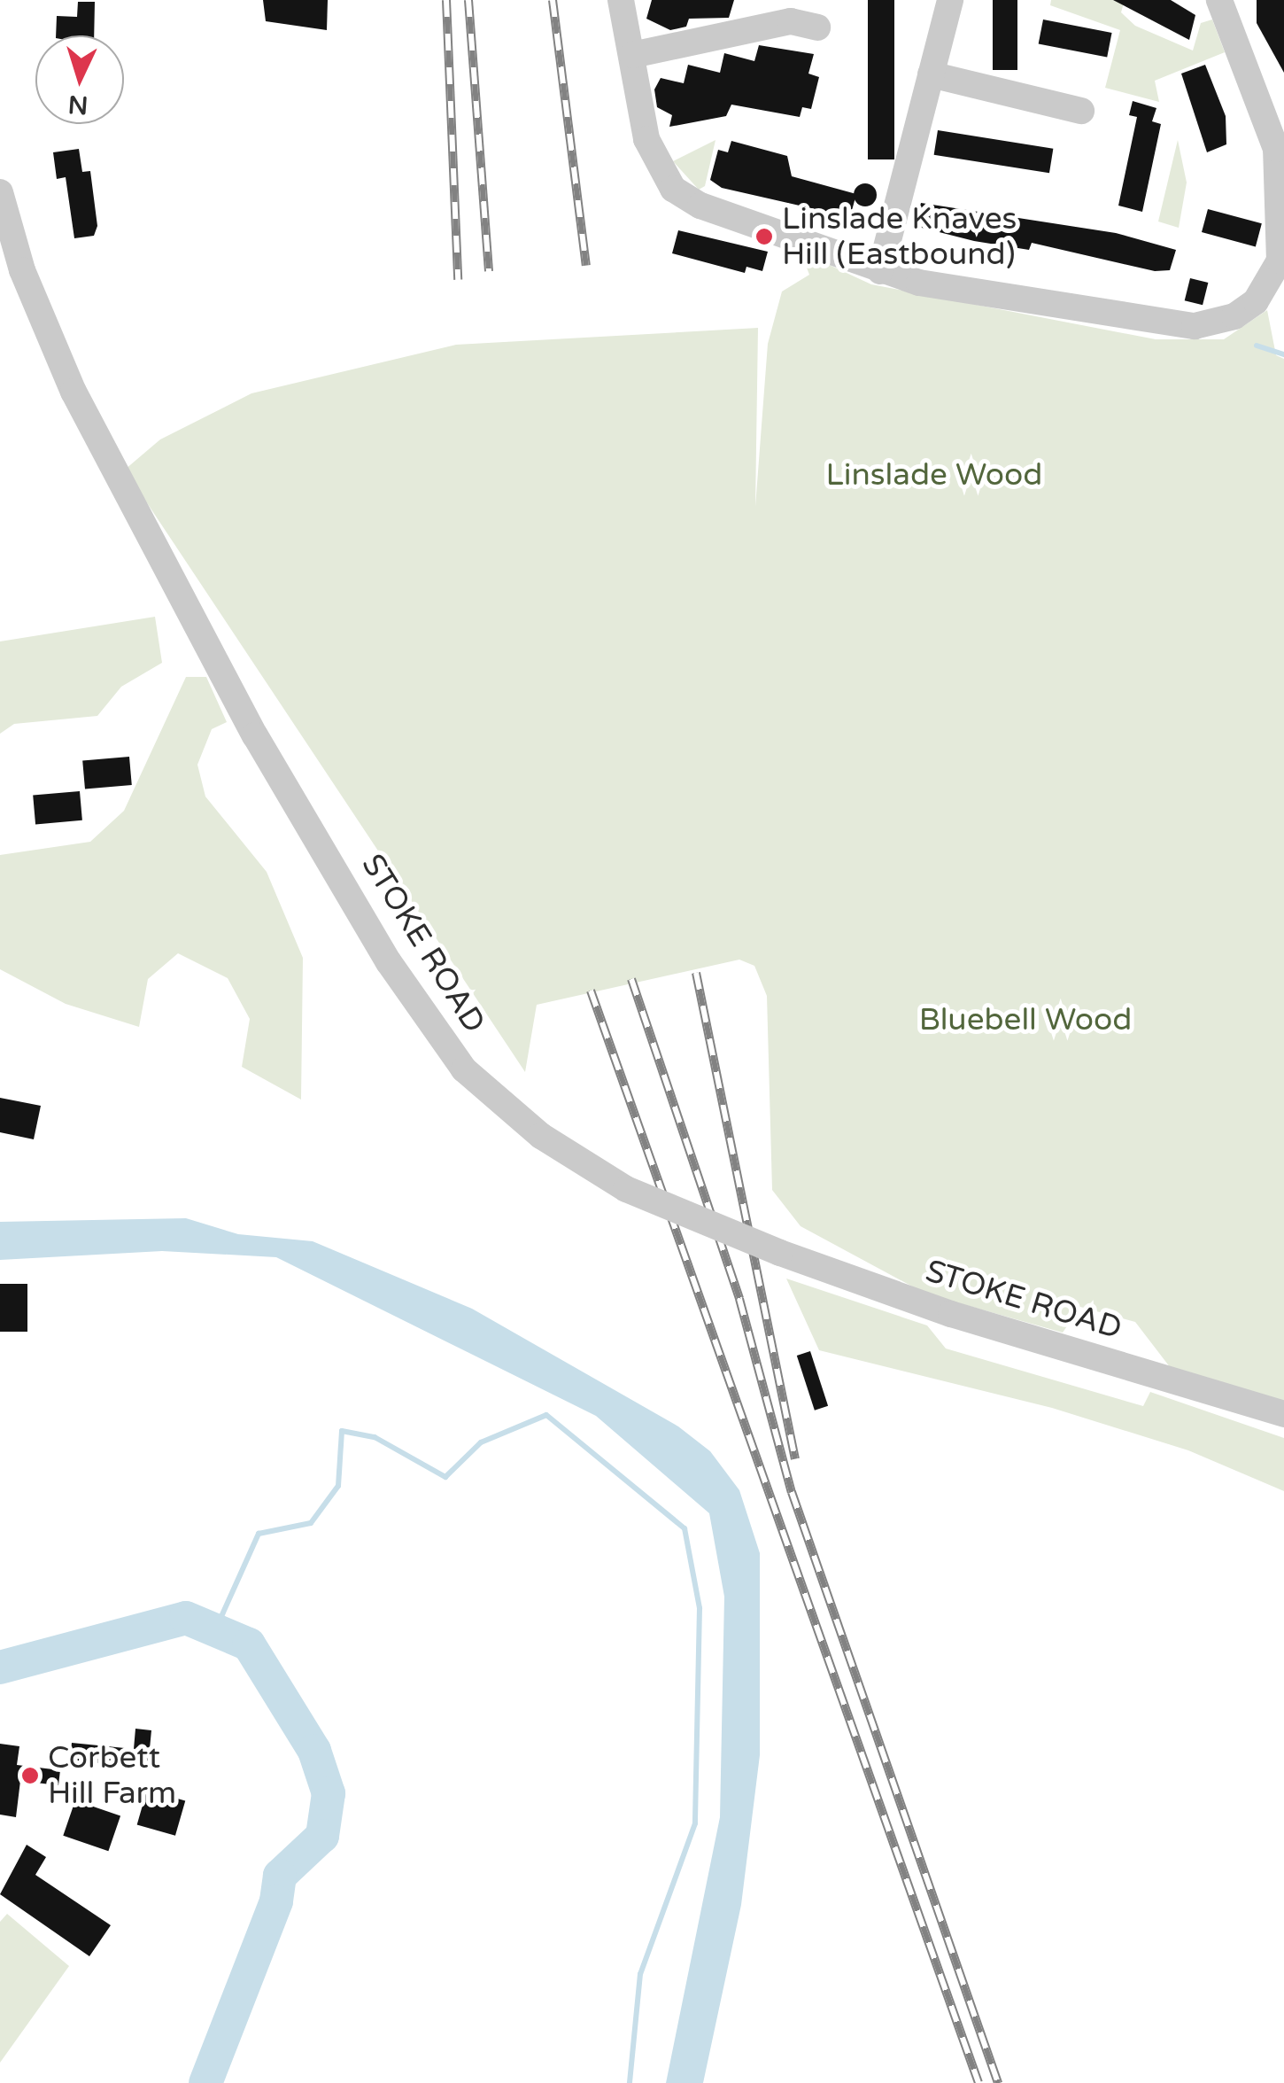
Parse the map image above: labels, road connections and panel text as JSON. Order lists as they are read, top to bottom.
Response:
{
  "streets": {
    "street": ["STOKE ROAD"]
  },
  "parks": ["Linslade Wood", "Bluebell Wood"],
  "places": ["Linslade Knaves Hill (Eastbound)", "Corbett Hill Farm"],
  "north": "bottom"
}
